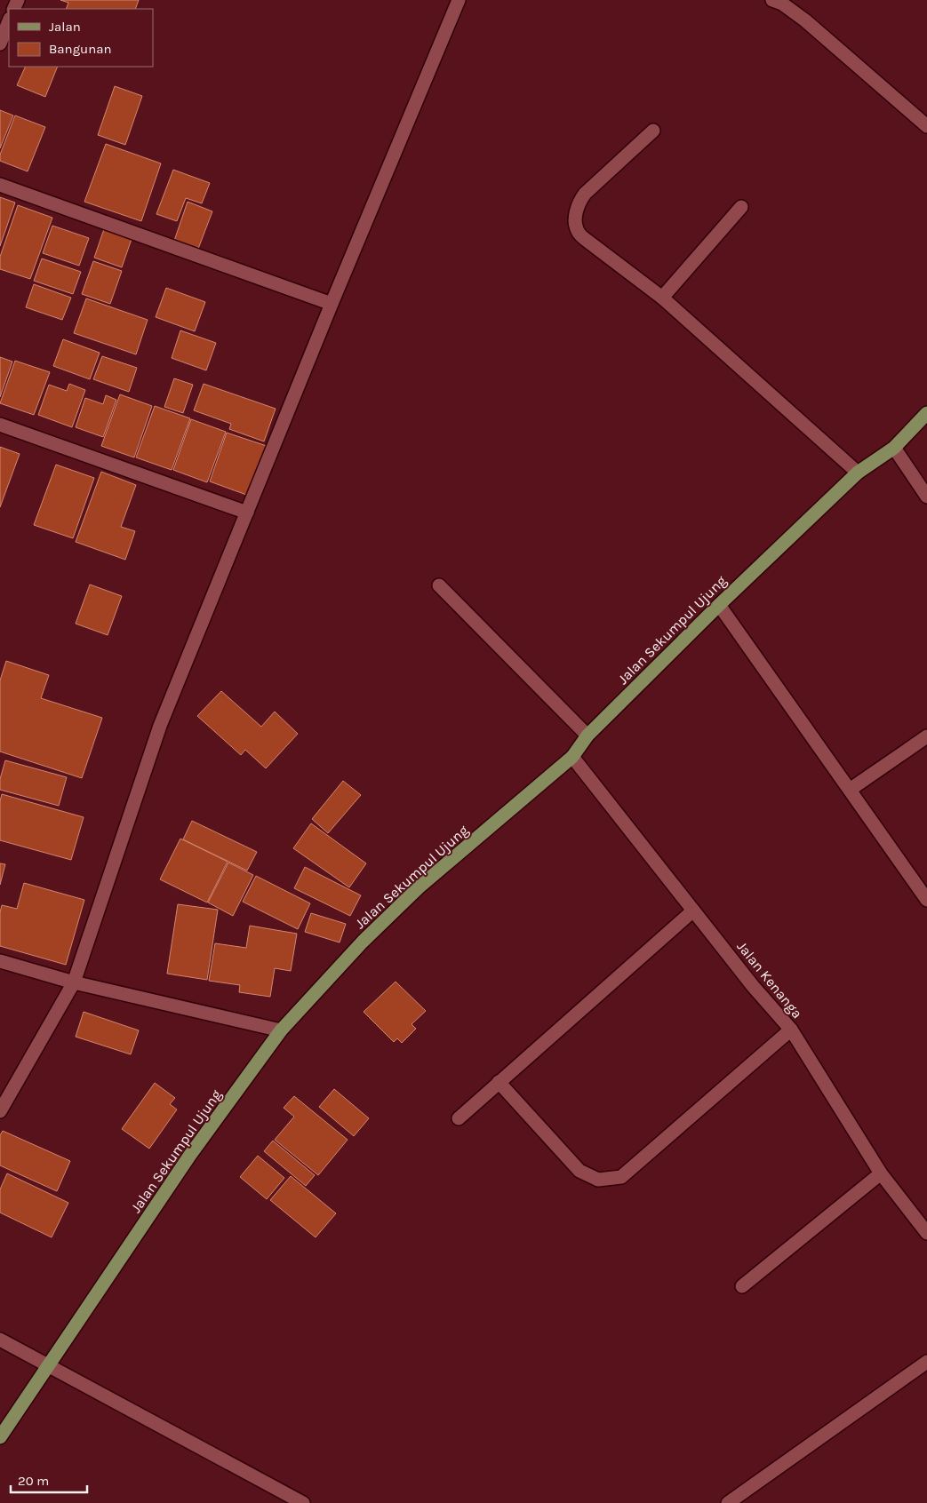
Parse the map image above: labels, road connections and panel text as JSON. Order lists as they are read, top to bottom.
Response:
{
  "streets": {
    "main road": ["Jalan Sekumpul Ujung"],
    "street": ["Jalan Kenanga"]
  },
  "crossings": [
    ["Jalan Sekumpul Ujung", "Jalan Kenanga"]
  ],
  "legend": ["Jalan", "Bangunan"],
  "scale_bar": "20 m"
}
